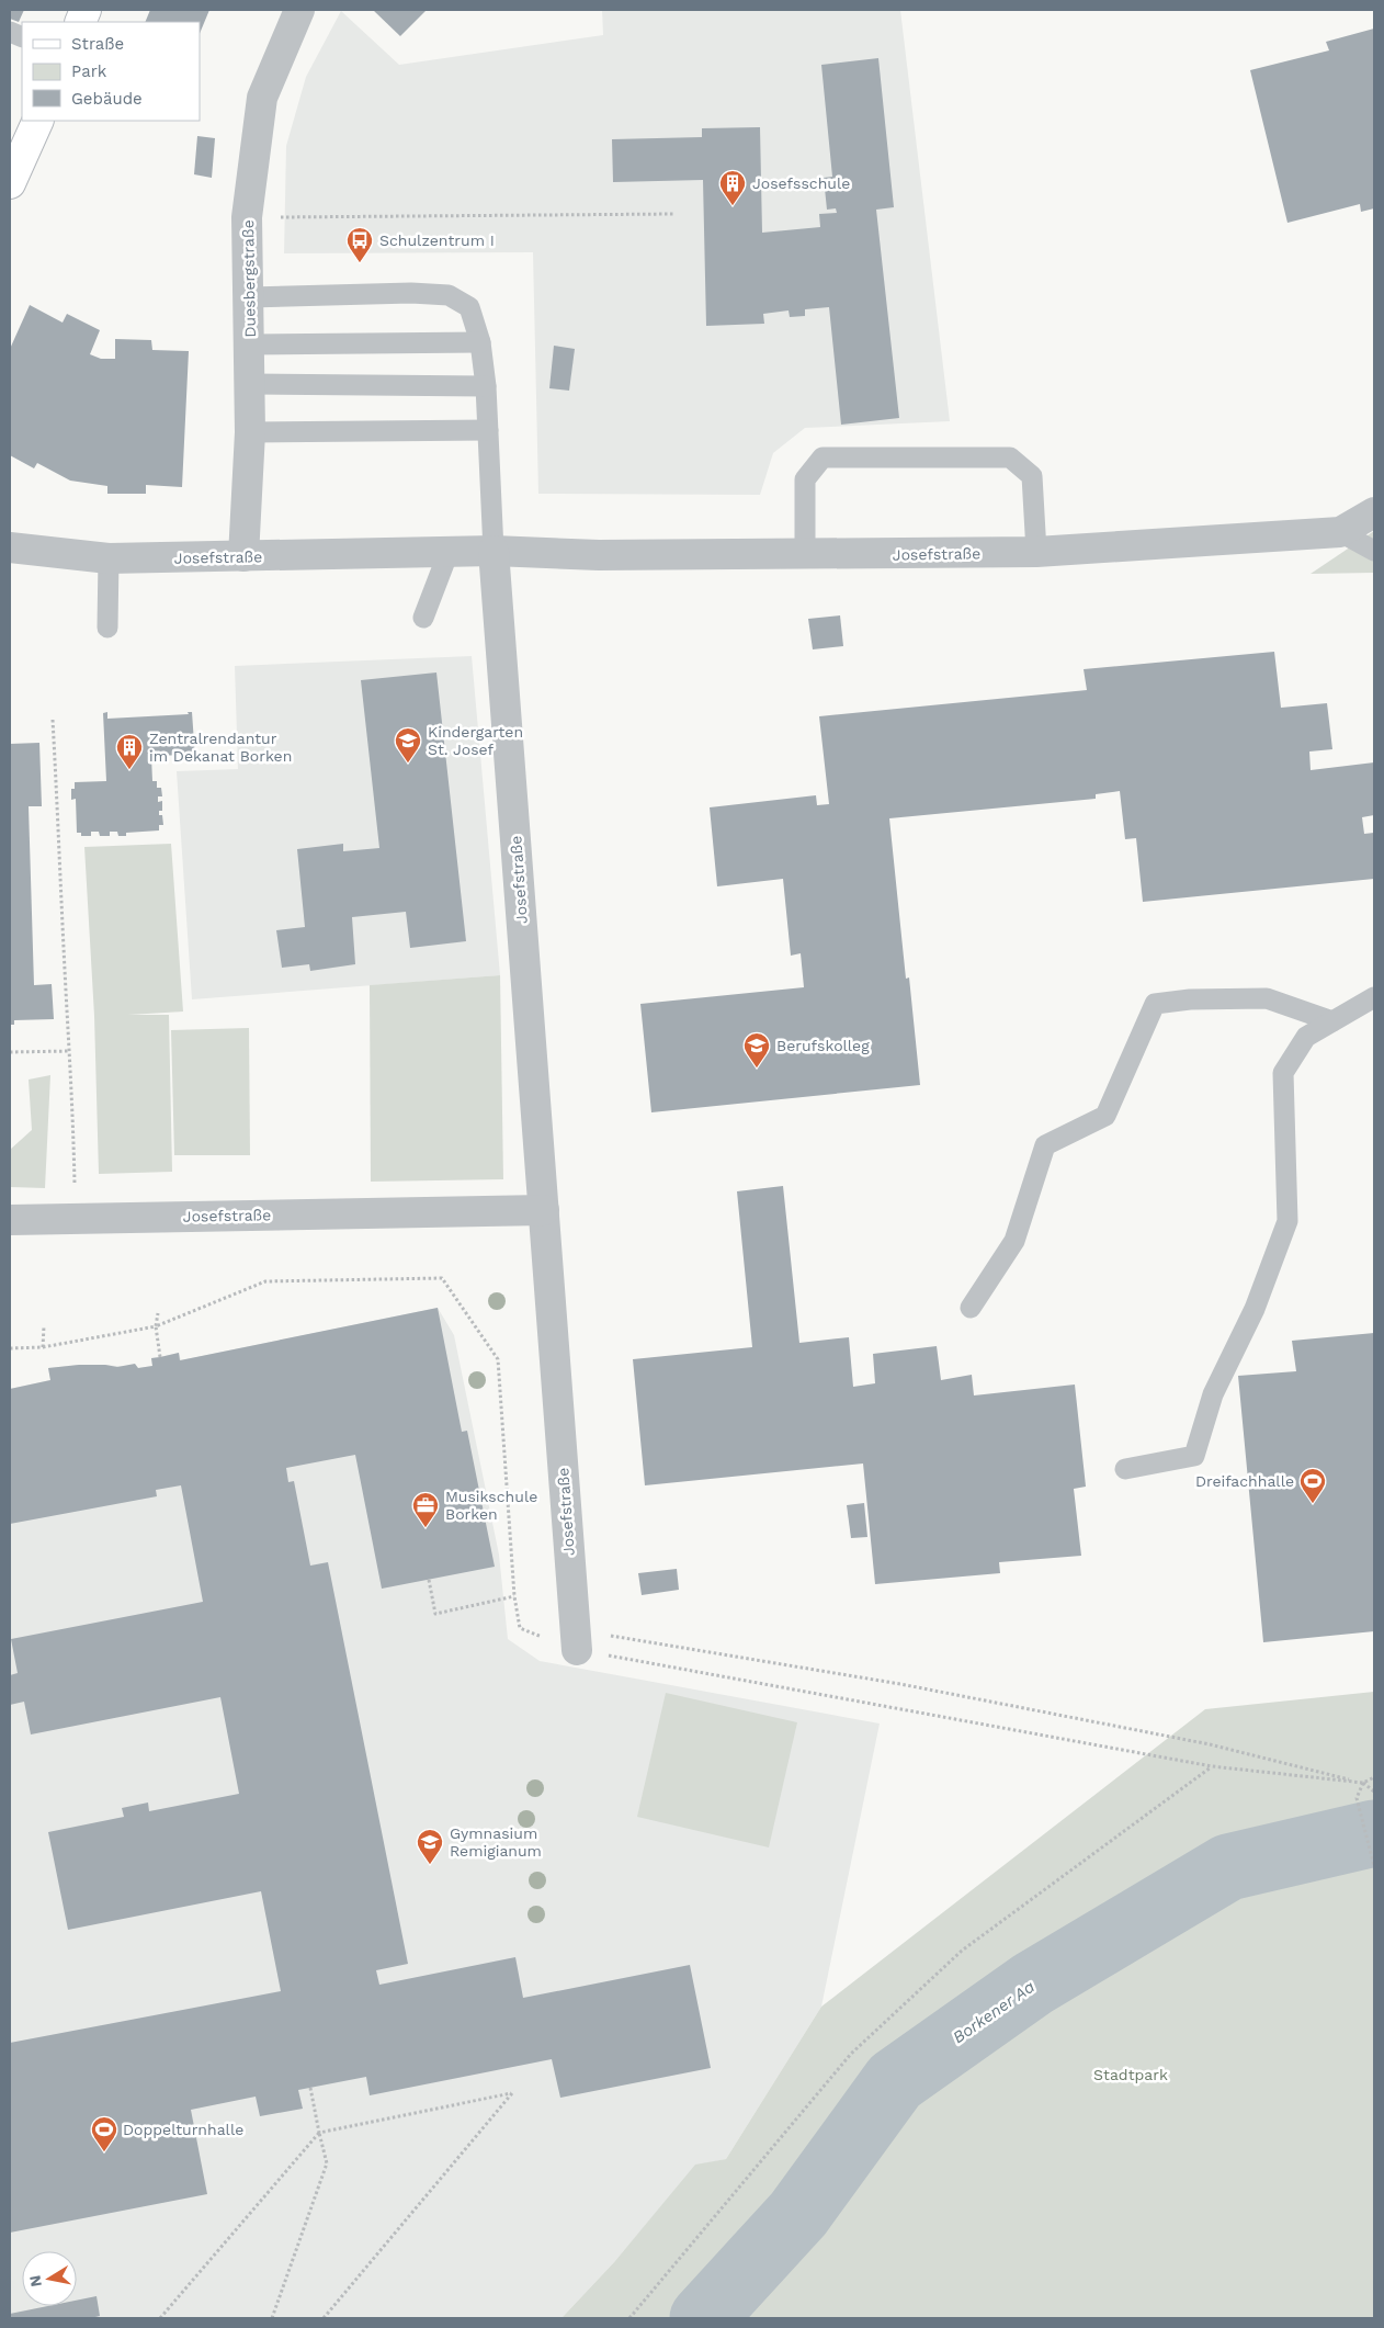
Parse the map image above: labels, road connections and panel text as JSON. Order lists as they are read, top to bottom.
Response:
{
  "streets": {
    "street": ["Duesbergstraße", "Josefstraße"]
  },
  "crossings": [
    ["Duesbergstraße", "Josefstraße"]
  ],
  "water": ["Borkener Aa"],
  "parks": ["Stadtpark"],
  "places": {
    "building": ["Josefsschule", "Zentralrendantur im Dekanat Borken"],
    "bus stop": ["Schulzentrum I"],
    "school or university": ["Kindergarten St. Josef", "Berufskolleg", "Gymnasium Remigianum"],
    "sports": ["Dreifachhalle", "Doppelturnhalle"],
    "office": ["Musikschule Borken"]
  },
  "legend": ["Straße", "Park", "Gebäude"],
  "north": "left"
}
